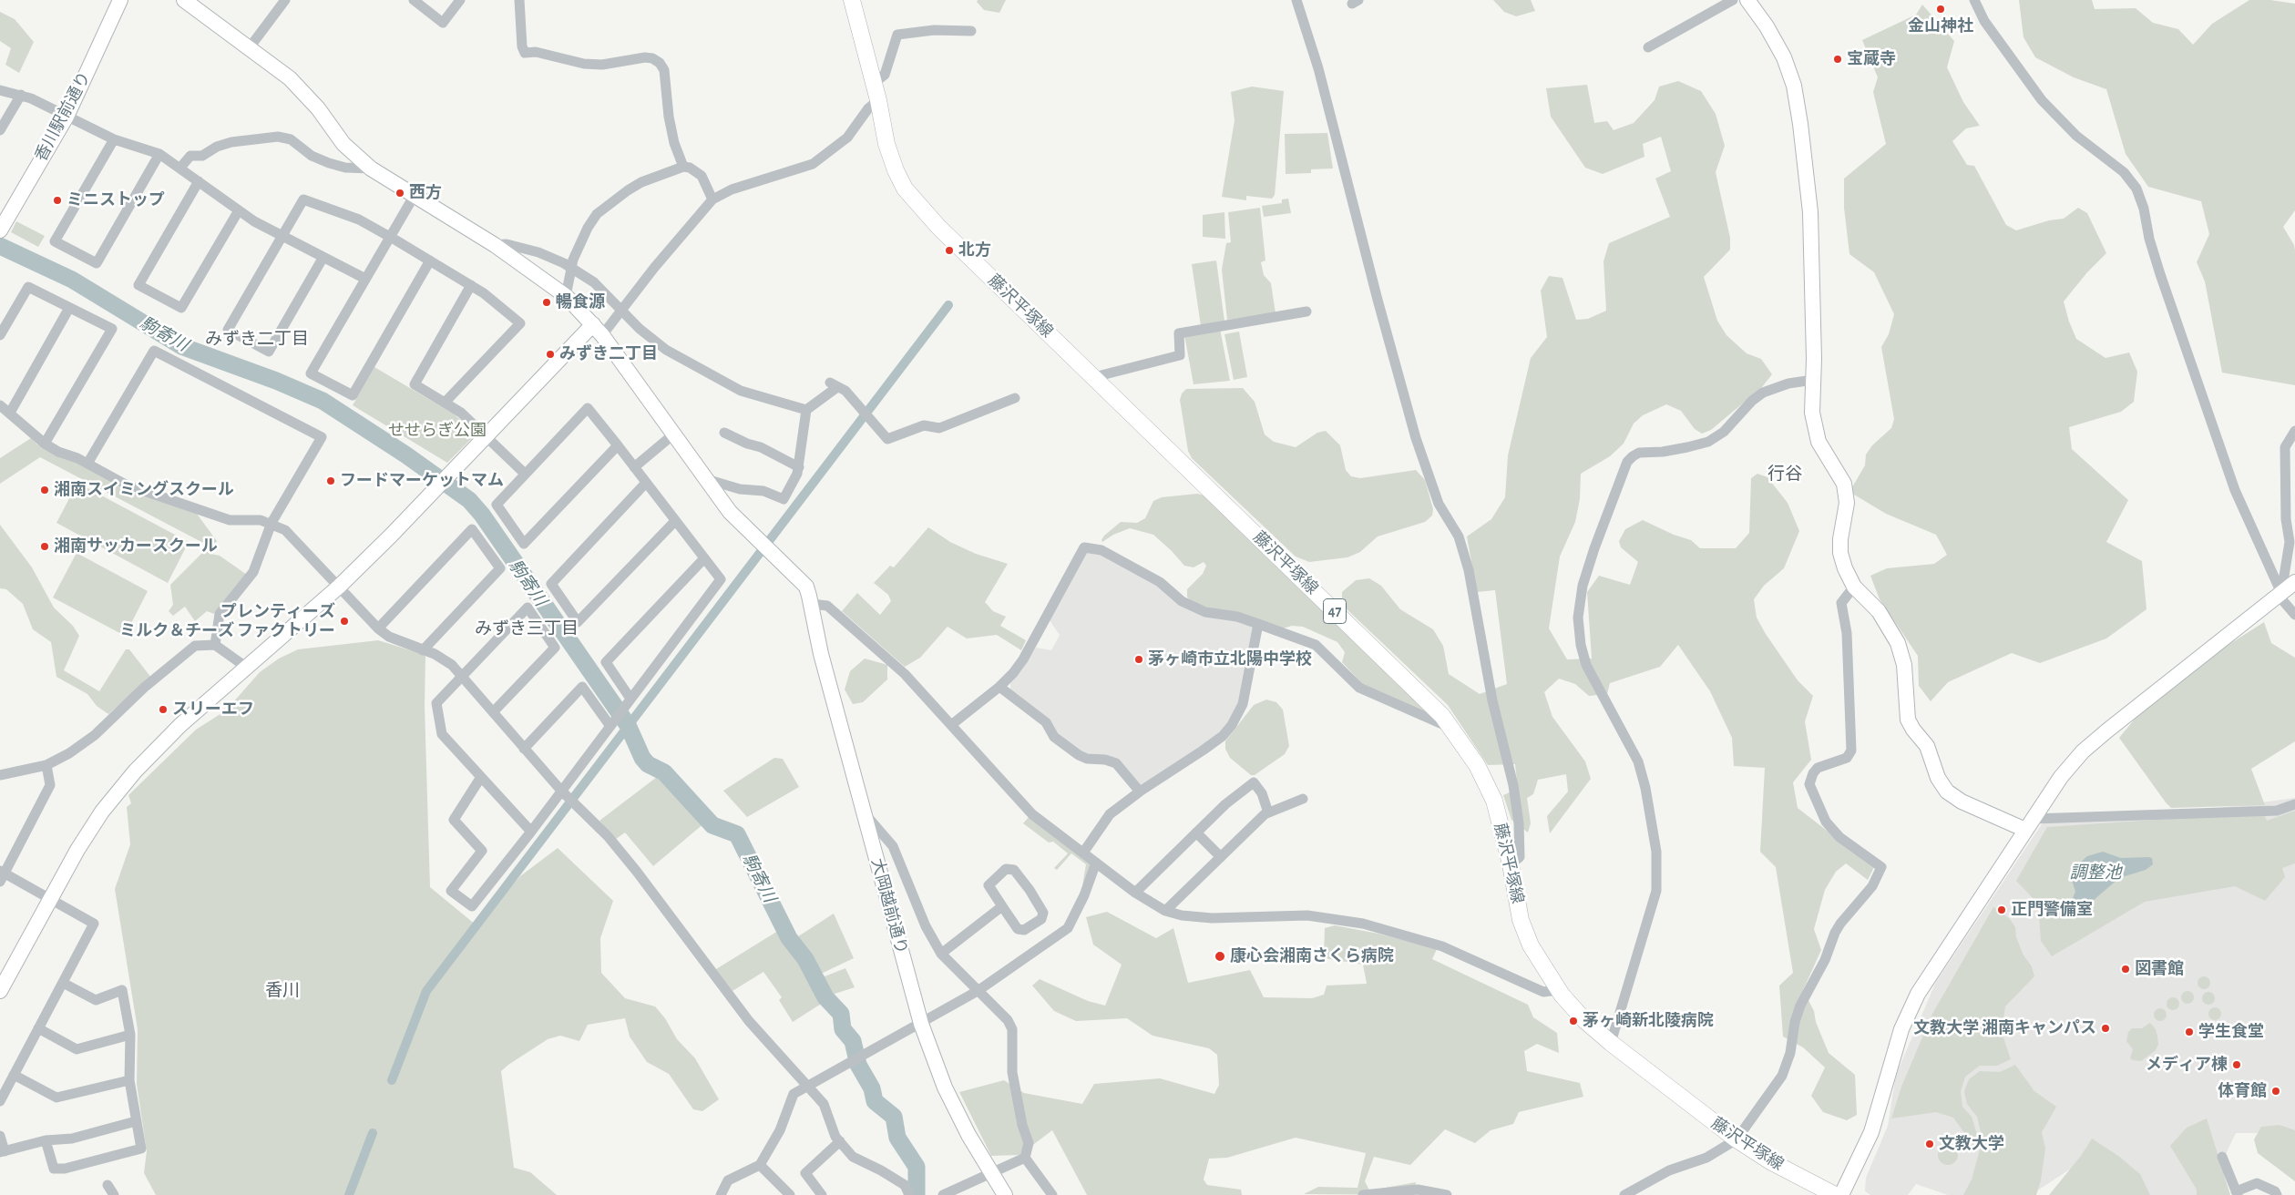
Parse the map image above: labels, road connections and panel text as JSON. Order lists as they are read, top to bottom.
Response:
{
  "streets": {
    "main road": ["藤沢平塚線", "47"],
    "street": ["香川駅前通り", "大岡越前通り"]
  },
  "districts": [
    "みずき二丁目",
    "行谷",
    "みずき三丁目",
    "香川"
  ],
  "water": ["駒寄川", "調整池"],
  "parks": ["せせらぎ公園"],
  "places": [
    "金山神社",
    "宝蔵寺",
    "西方",
    "ミニストップ",
    "北方",
    "暢食源",
    "みずき二丁目",
    "フードマーケットマム",
    "湘南スイミングスクール",
    "湘南サッカースクール",
    "プレンティーズ ミルク＆チーズ ファクトリー",
    "茅ヶ崎市立北陽中学校",
    "スリーエフ",
    "正門警備室",
    "康心会湘南さくら病院",
    "図書館",
    "茅ヶ崎新北陵病院",
    "文教大学 湘南キャンパス",
    "学生食堂",
    "メディア棟",
    "体育館",
    "文教大学"
  ]
}
